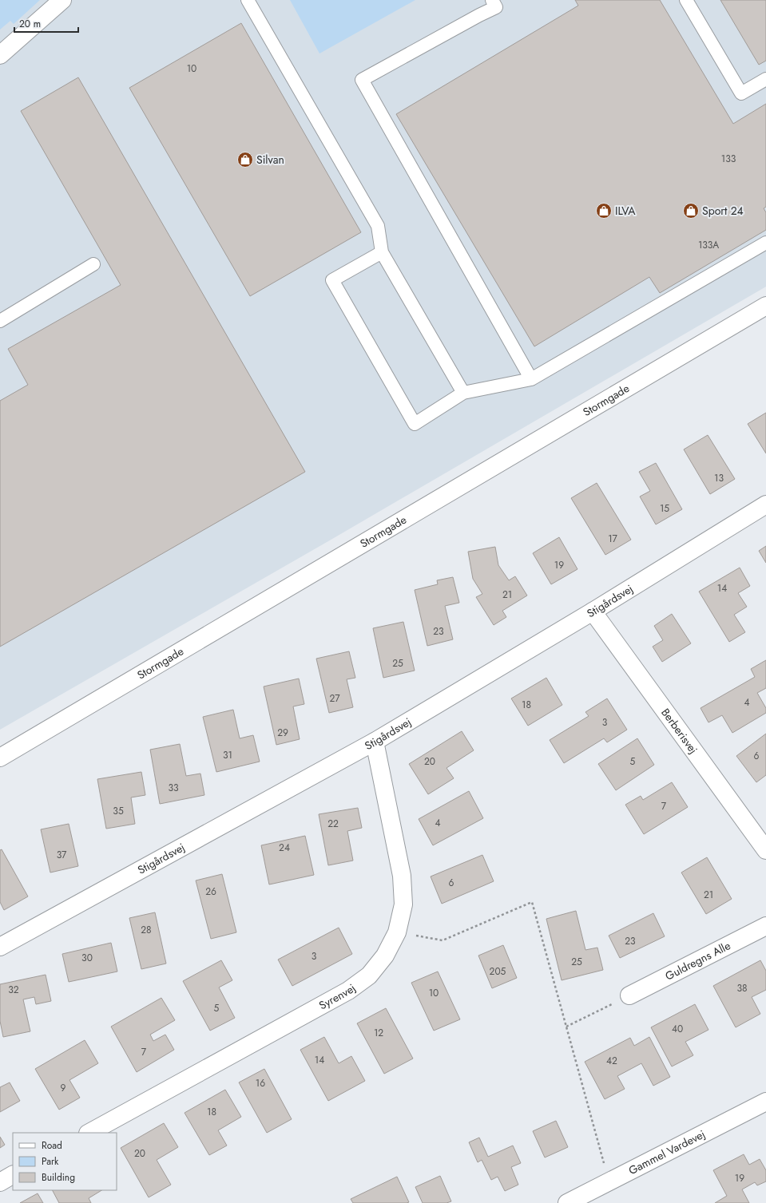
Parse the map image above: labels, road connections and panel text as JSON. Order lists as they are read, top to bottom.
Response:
{
  "streets": {
    "street": [
      "Stormgade",
      "Stigårdsvej",
      "Berberisvej",
      "Guldregns Alle",
      "Syrenvej",
      "Gammel Vardevej"
    ]
  },
  "crossings": [
    ["Stigårdsvej", "Berberisvej"],
    ["Stigårdsvej", "Syrenvej"]
  ],
  "places": {
    "shop": ["Silvan", "ILVA", "Sport 24"]
  },
  "house_numbers": [
    "10",
    "133",
    "133A",
    "13",
    "15",
    "17",
    "19",
    "14",
    "21",
    "23",
    "25",
    "27",
    "4",
    "18",
    "3",
    "29",
    "31",
    "6",
    "20",
    "5",
    "33",
    "7",
    "35",
    "4",
    "22",
    "24",
    "37",
    "6",
    "26",
    "21",
    "28",
    "23",
    "3",
    "30",
    "25",
    "205",
    "38",
    "32",
    "10",
    "5",
    "40",
    "12",
    "7",
    "14",
    "42",
    "16",
    "9",
    "18",
    "20",
    "19"
  ],
  "legend": ["Road", "Park", "Building"],
  "scale_bar": "20 m"
}
